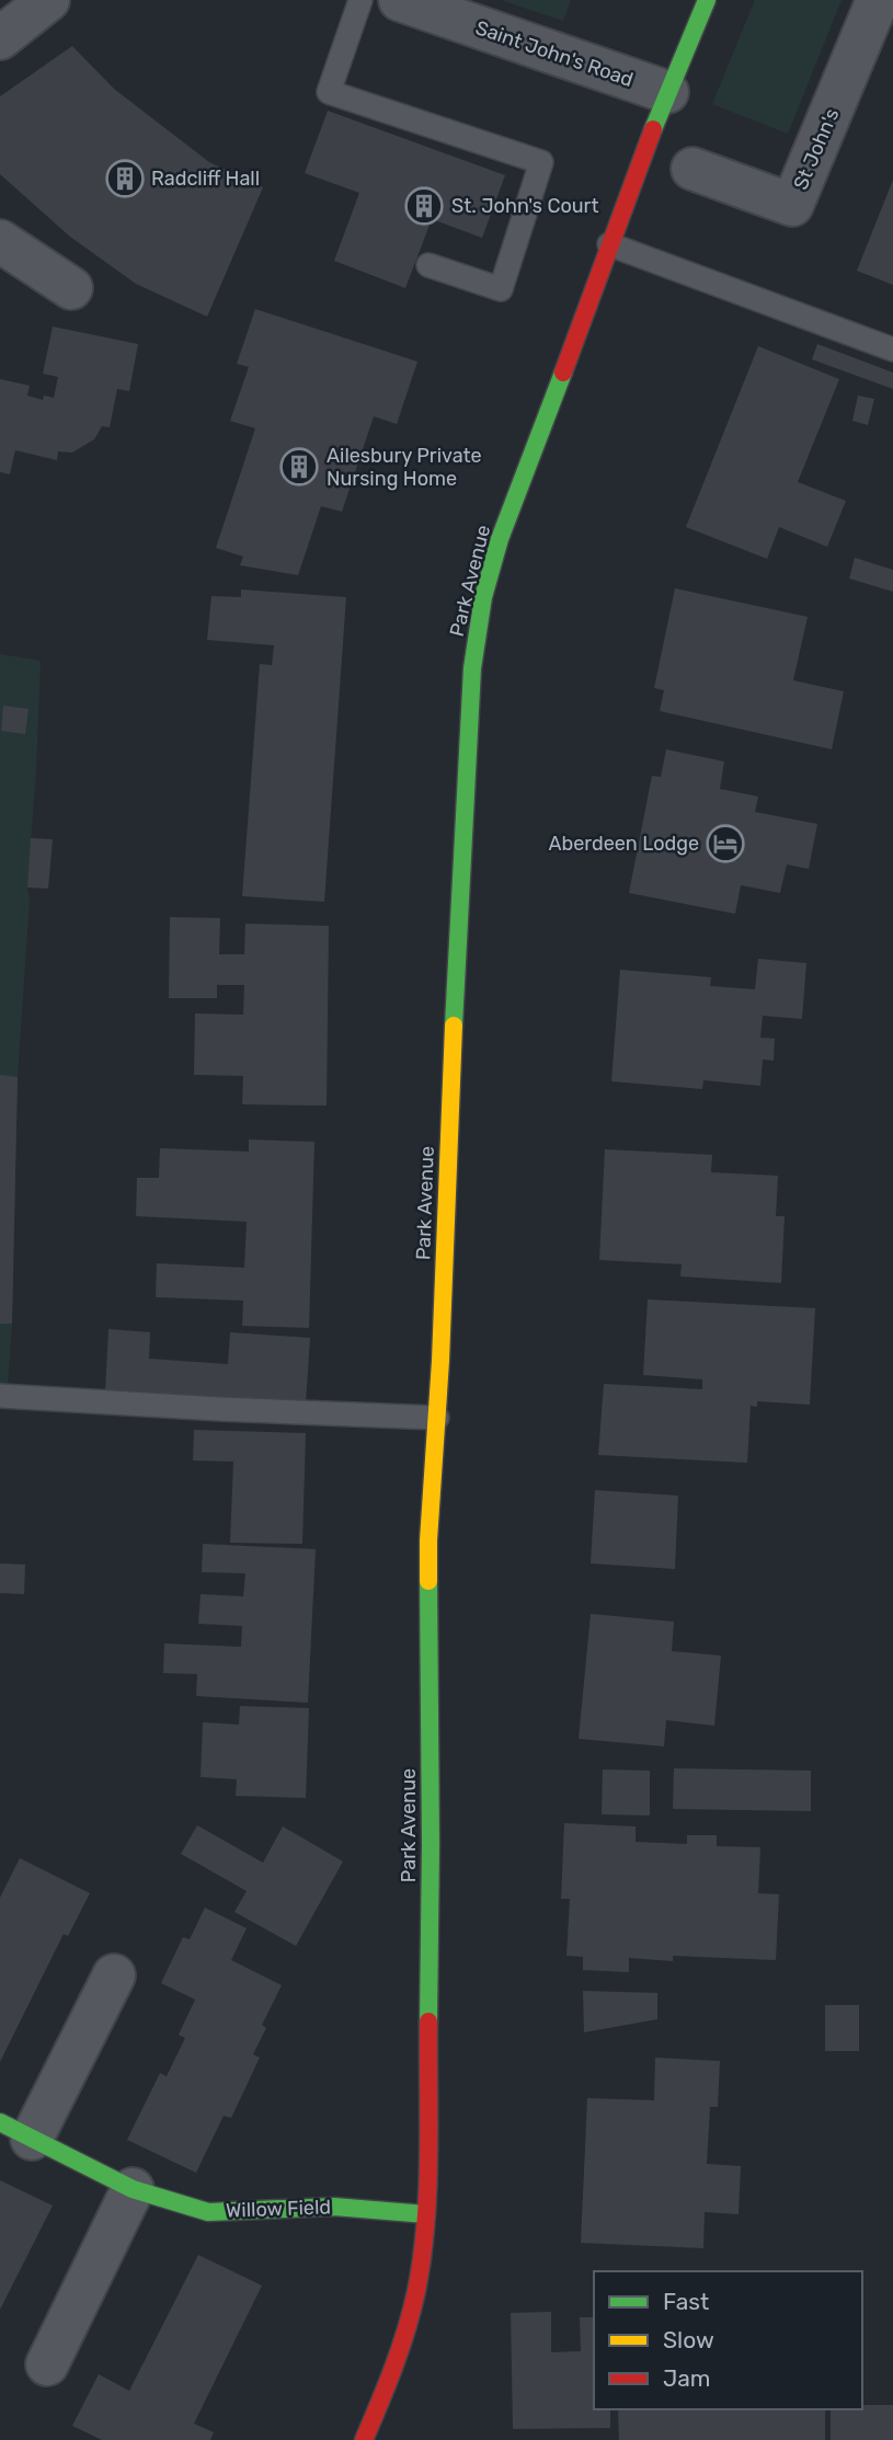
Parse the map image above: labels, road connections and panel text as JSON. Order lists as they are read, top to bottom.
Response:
{
  "streets": {
    "street": [
      "Saint John's Road",
      "St John's",
      "Park Avenue",
      "Willow Field"
    ]
  },
  "crossings": [
    ["Saint John's Road", "Park Avenue"],
    ["Park Avenue", "Willow Field"]
  ],
  "places": {
    "building": ["Radcliff Hall", "St. John's Court", "Ailesbury Private Nursing Home"],
    "hotel": ["Aberdeen Lodge"]
  },
  "legend": ["Fast", "Slow", "Jam"]
}
